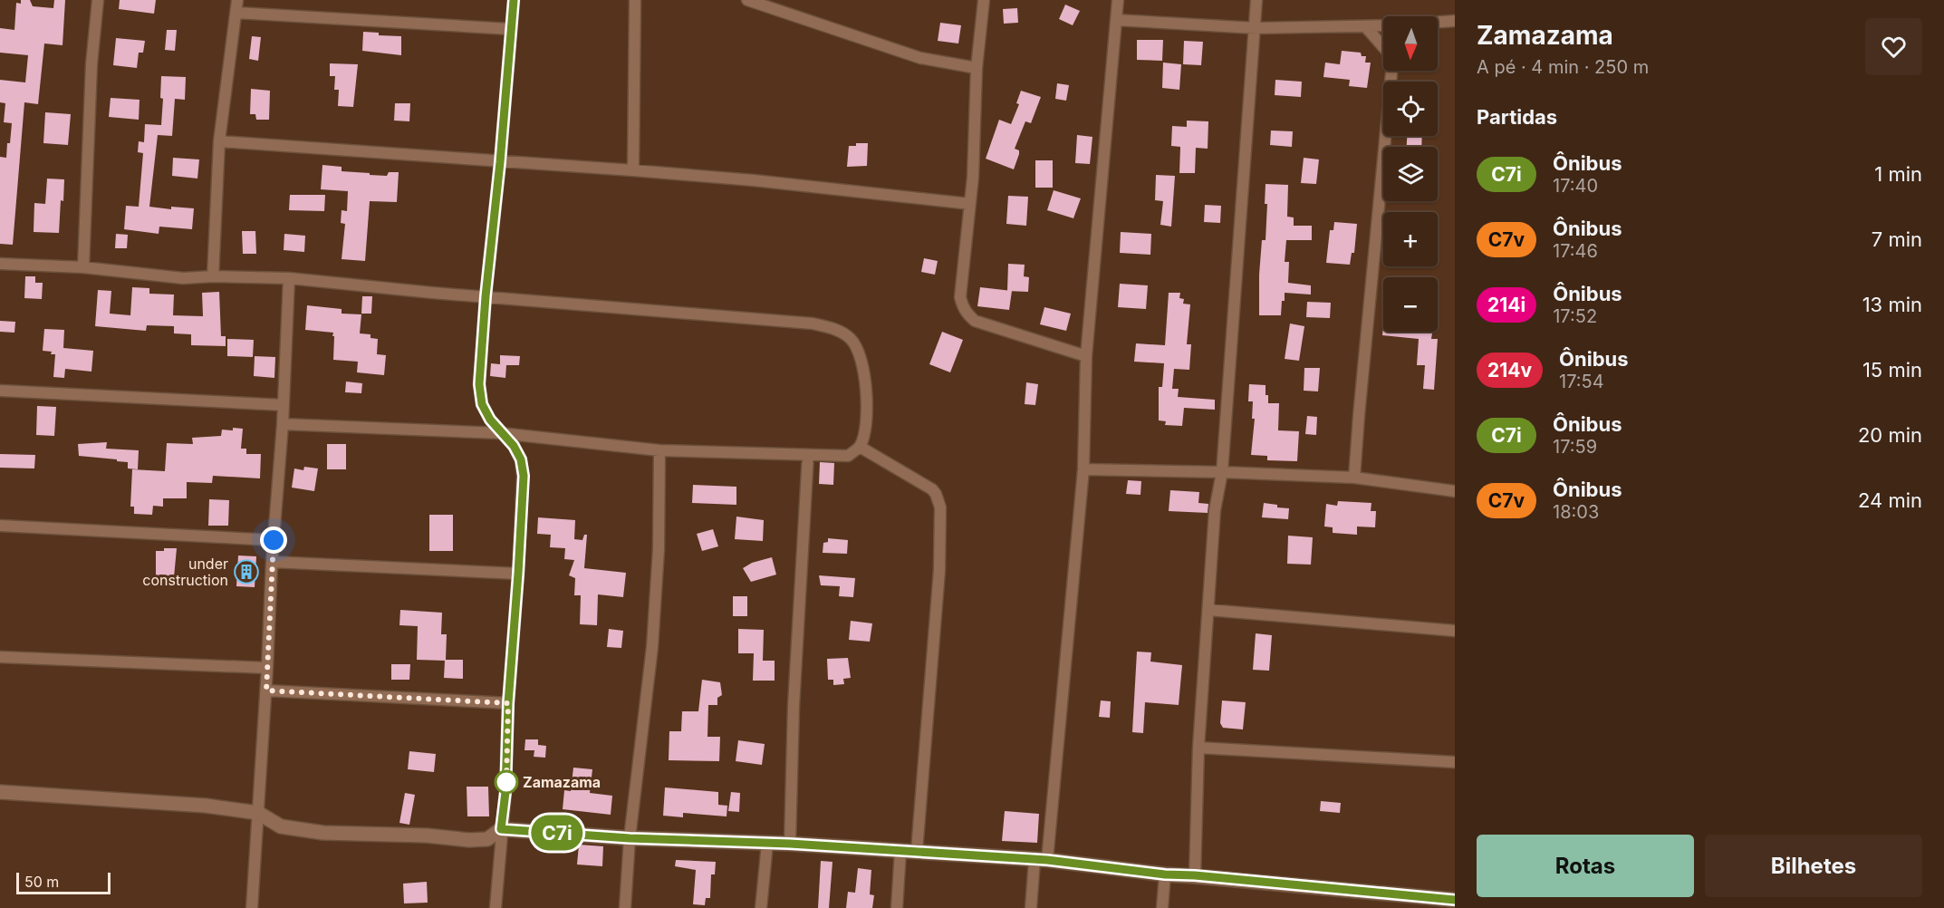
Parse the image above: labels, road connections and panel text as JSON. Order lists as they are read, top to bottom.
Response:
{
  "places": {
    "building": ["under construction"],
    "other": ["Zamazama"]
  },
  "lines": ["bus line C7i"],
  "scale_bar": "50 m",
  "north": "bottom",
  "page": {
    "on_map": "C7i",
    "heading": [
      ["Zamazama", "A pé · 4 min · 250 m"],
      "Partidas"
    ],
    "map_buttons": ["+", "−"],
    "list": [
      {
        "mark": "C7i",
        "name": "Ônibus",
        "note": "17:40",
        "value": "1 min"
      },
      {
        "mark": "C7v",
        "name": "Ônibus",
        "note": "17:46",
        "value": "7 min"
      },
      {
        "mark": "214i",
        "name": "Ônibus",
        "note": "17:52",
        "value": "13 min"
      },
      {
        "mark": "214v",
        "name": "Ônibus",
        "note": "17:54",
        "value": "15 min"
      },
      {
        "mark": "C7i",
        "name": "Ônibus",
        "note": "17:59",
        "value": "20 min"
      },
      {
        "mark": "C7v",
        "name": "Ônibus",
        "note": "18:03",
        "value": "24 min"
      }
    ],
    "buttons": ["Rotas", "Bilhetes"],
    "scale": "50 m"
  }
}
